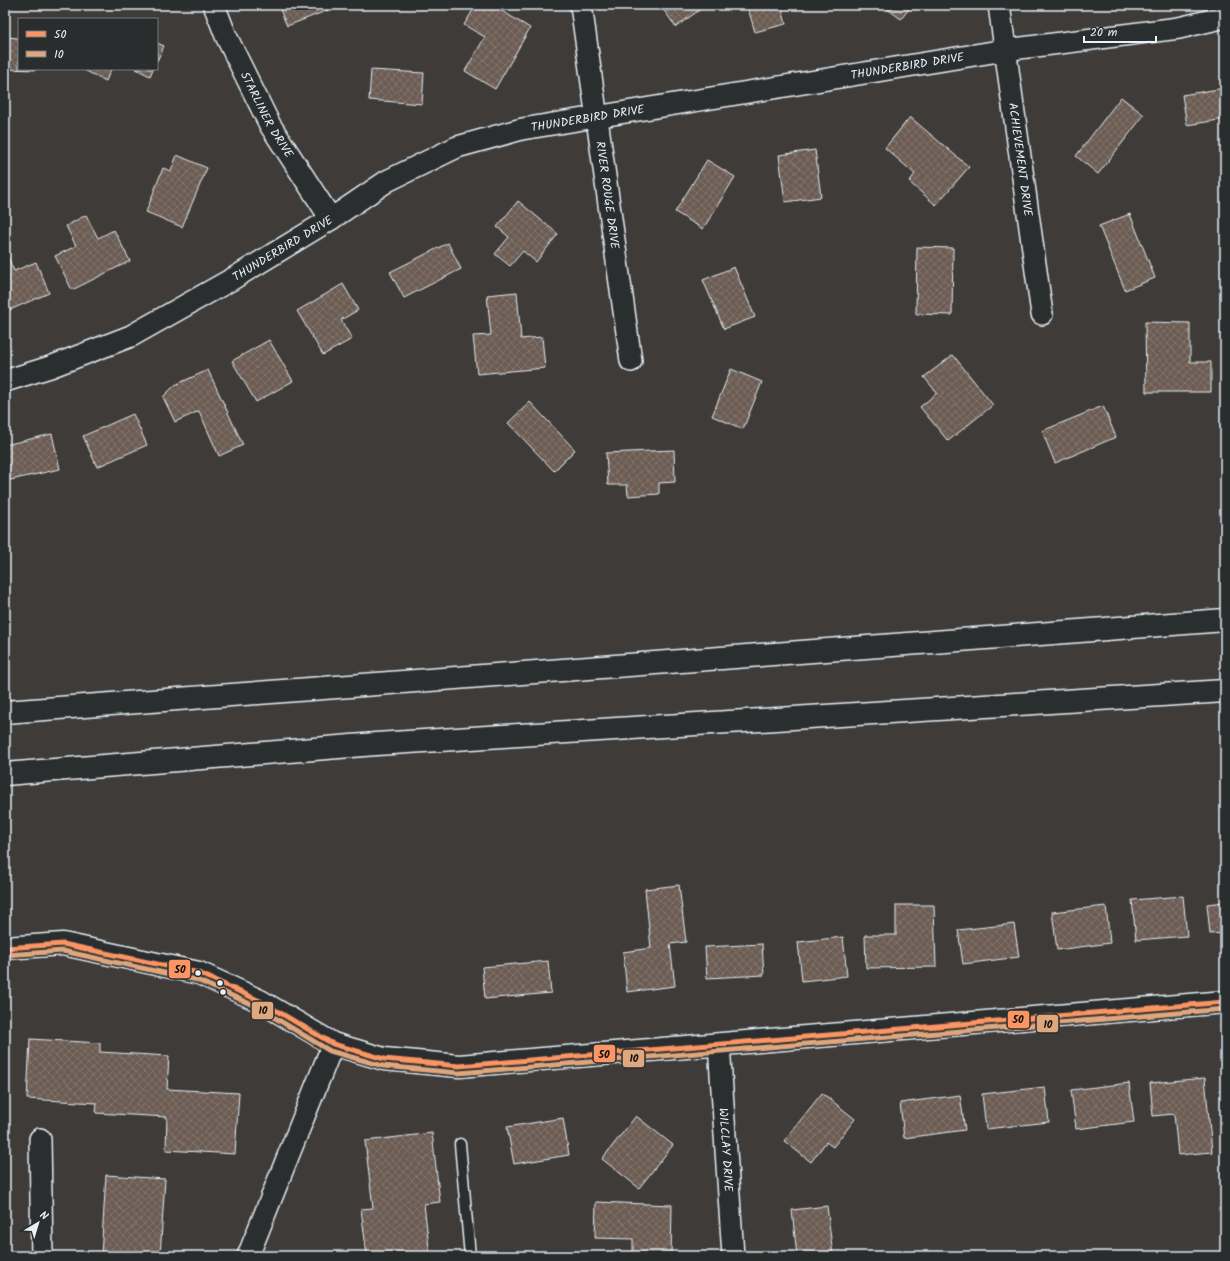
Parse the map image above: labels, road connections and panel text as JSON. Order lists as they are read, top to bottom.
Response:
{
  "streets": {
    "street": [
      "THUNDERBIRD DRIVE",
      "STARLINER DRIVE",
      "ACHIEVEMENT DRIVE",
      "RIVER ROUGE DRIVE",
      "WILCLAY DRIVE"
    ]
  },
  "crossings": [
    ["THUNDERBIRD DRIVE", "STARLINER DRIVE"],
    ["THUNDERBIRD DRIVE", "ACHIEVEMENT DRIVE"],
    ["THUNDERBIRD DRIVE", "RIVER ROUGE DRIVE"]
  ],
  "lines": ["transit line 50", "transit line 10"],
  "legend": ["50", "10"],
  "scale_bar": "20 m",
  "north": "top right"
}
